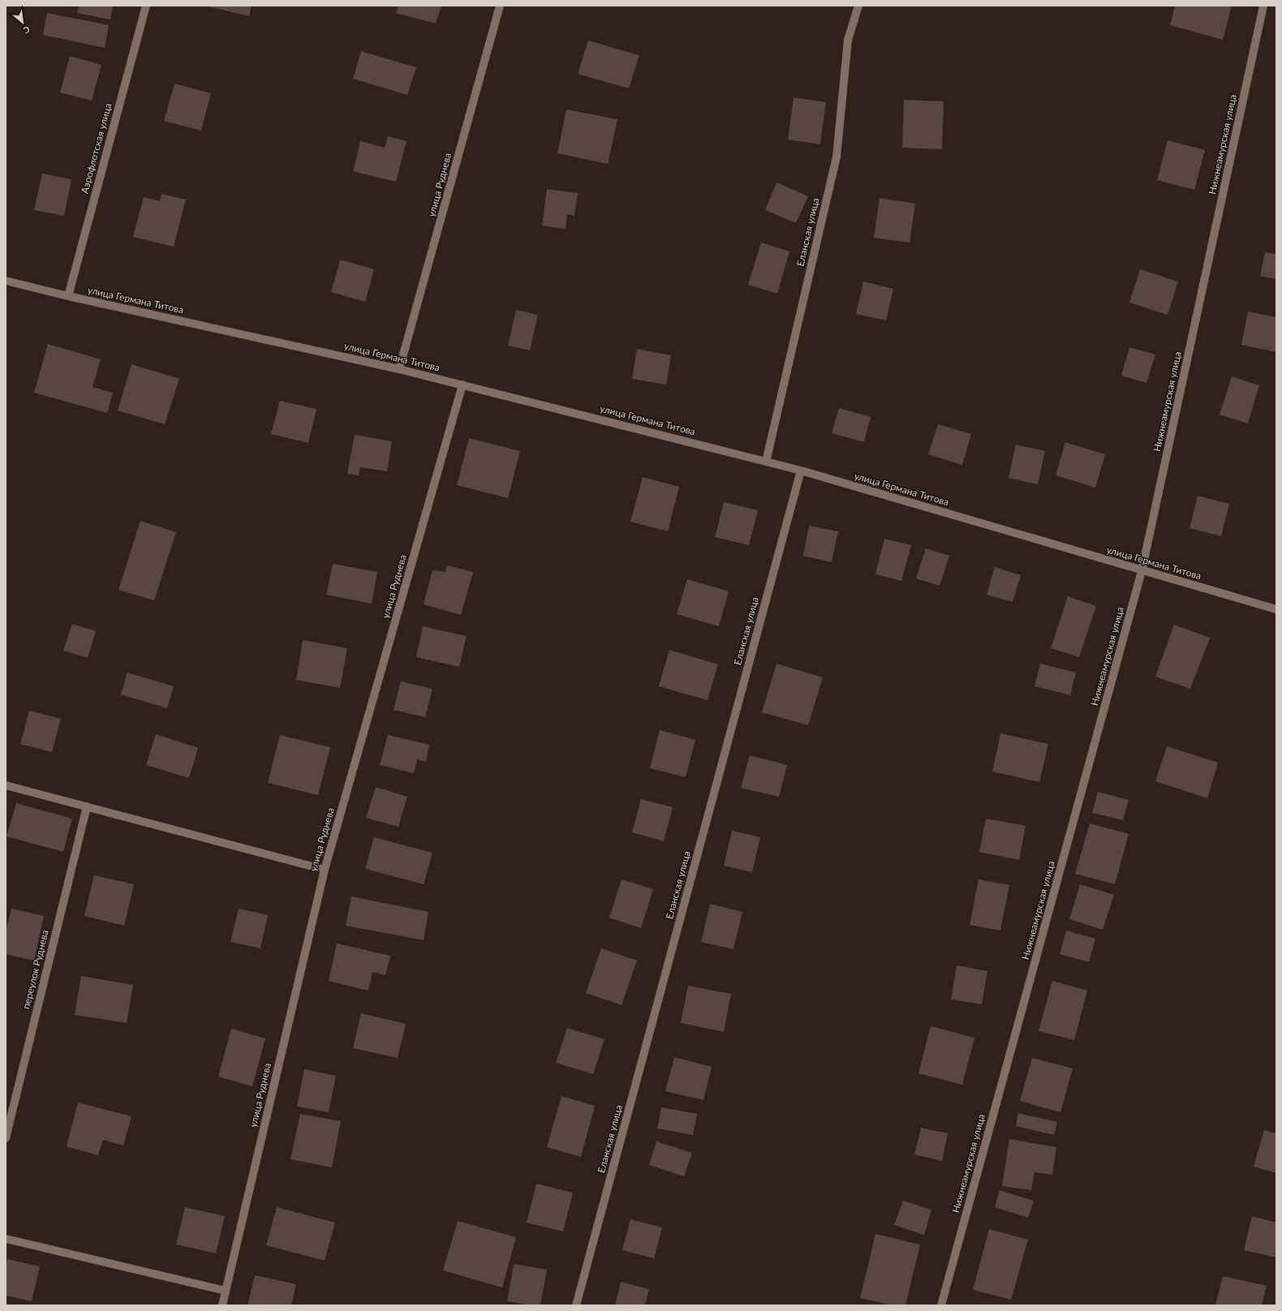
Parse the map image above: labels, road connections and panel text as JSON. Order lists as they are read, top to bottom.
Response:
{
  "streets": {
    "street": [
      "Нижнеамурская улица",
      "Аэрофлотская улица",
      "улица Руднева",
      "Еланская улица",
      "улица Германа Титова",
      "переулок Руднева"
    ]
  },
  "crossings": [
    ["Нижнеамурская улица", "улица Германа Титова"],
    ["Аэрофлотская улица", "улица Германа Титова"],
    ["улица Руднева", "улица Германа Титова"],
    ["Еланская улица", "улица Германа Титова"]
  ],
  "north": "bottom right"
}
